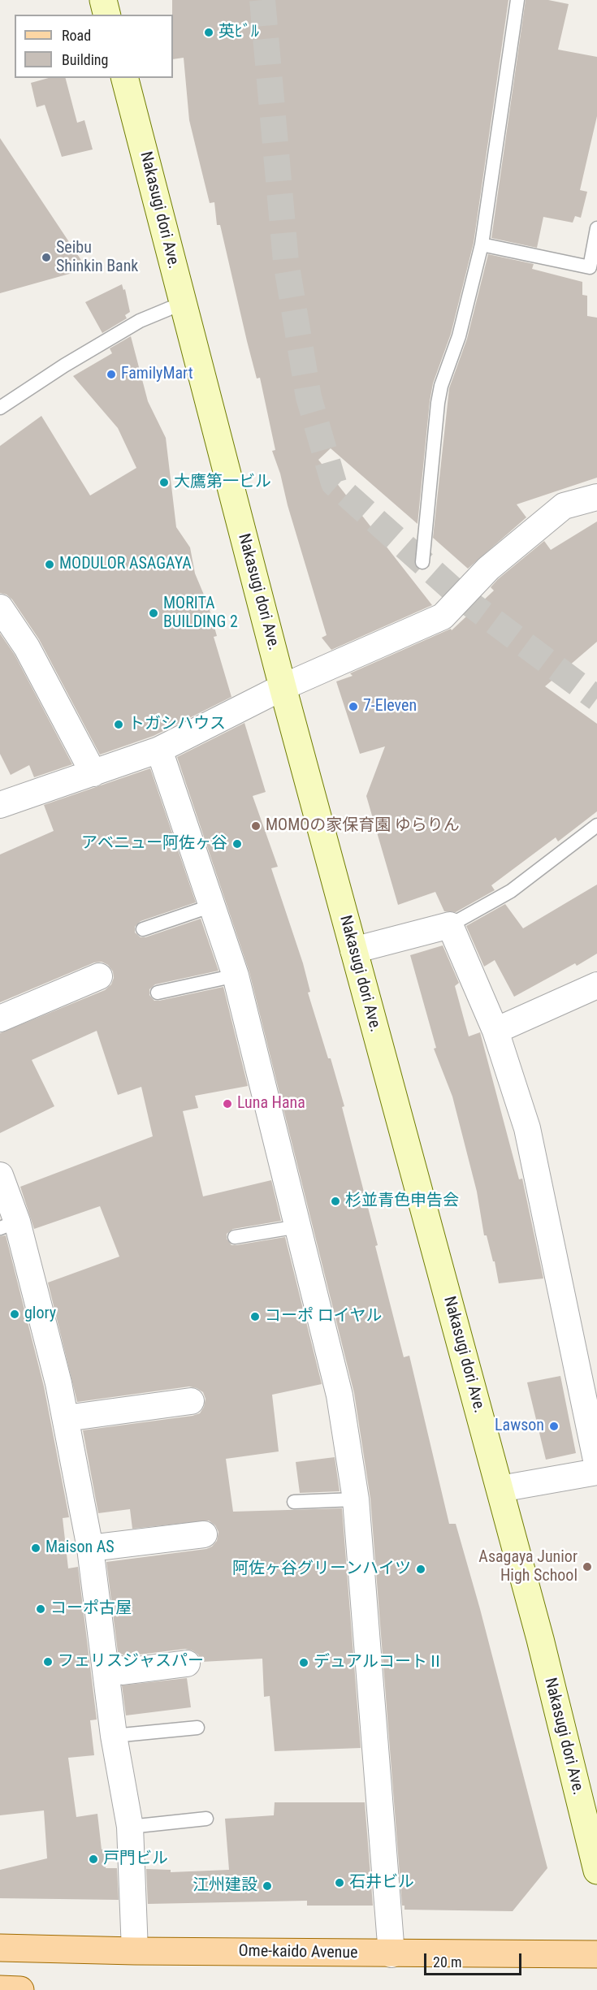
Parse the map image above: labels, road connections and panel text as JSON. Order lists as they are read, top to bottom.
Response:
{
  "streets": {
    "main road": ["Nakasugi dori Ave.", "Ome-kaido Avenue"]
  },
  "places": [
    "英ﾋﾞﾙ",
    "Seibu Shinkin Bank",
    "FamilyMart",
    "大鷹第一ビル",
    "MODULOR ASAGAYA",
    "MORITA BUILDING 2",
    "7-Eleven",
    "トガシハウス",
    "MOMOの家保育園 ゆらりん",
    "アベニュー阿佐ヶ谷",
    "Luna Hana",
    "杉並青色申告会",
    "glory",
    "コーポ ロイヤル",
    "Lawson",
    "Maison AS",
    "Asagaya Junior High School",
    "阿佐ヶ谷グリーンハイツ",
    "コーポ古屋",
    "フェリスジャスパー",
    "デュアルコートⅡ",
    "戸門ビル",
    "石井ビル",
    "江州建設"
  ],
  "legend": ["Road", "Building"],
  "scale_bar": "20 m"
}
